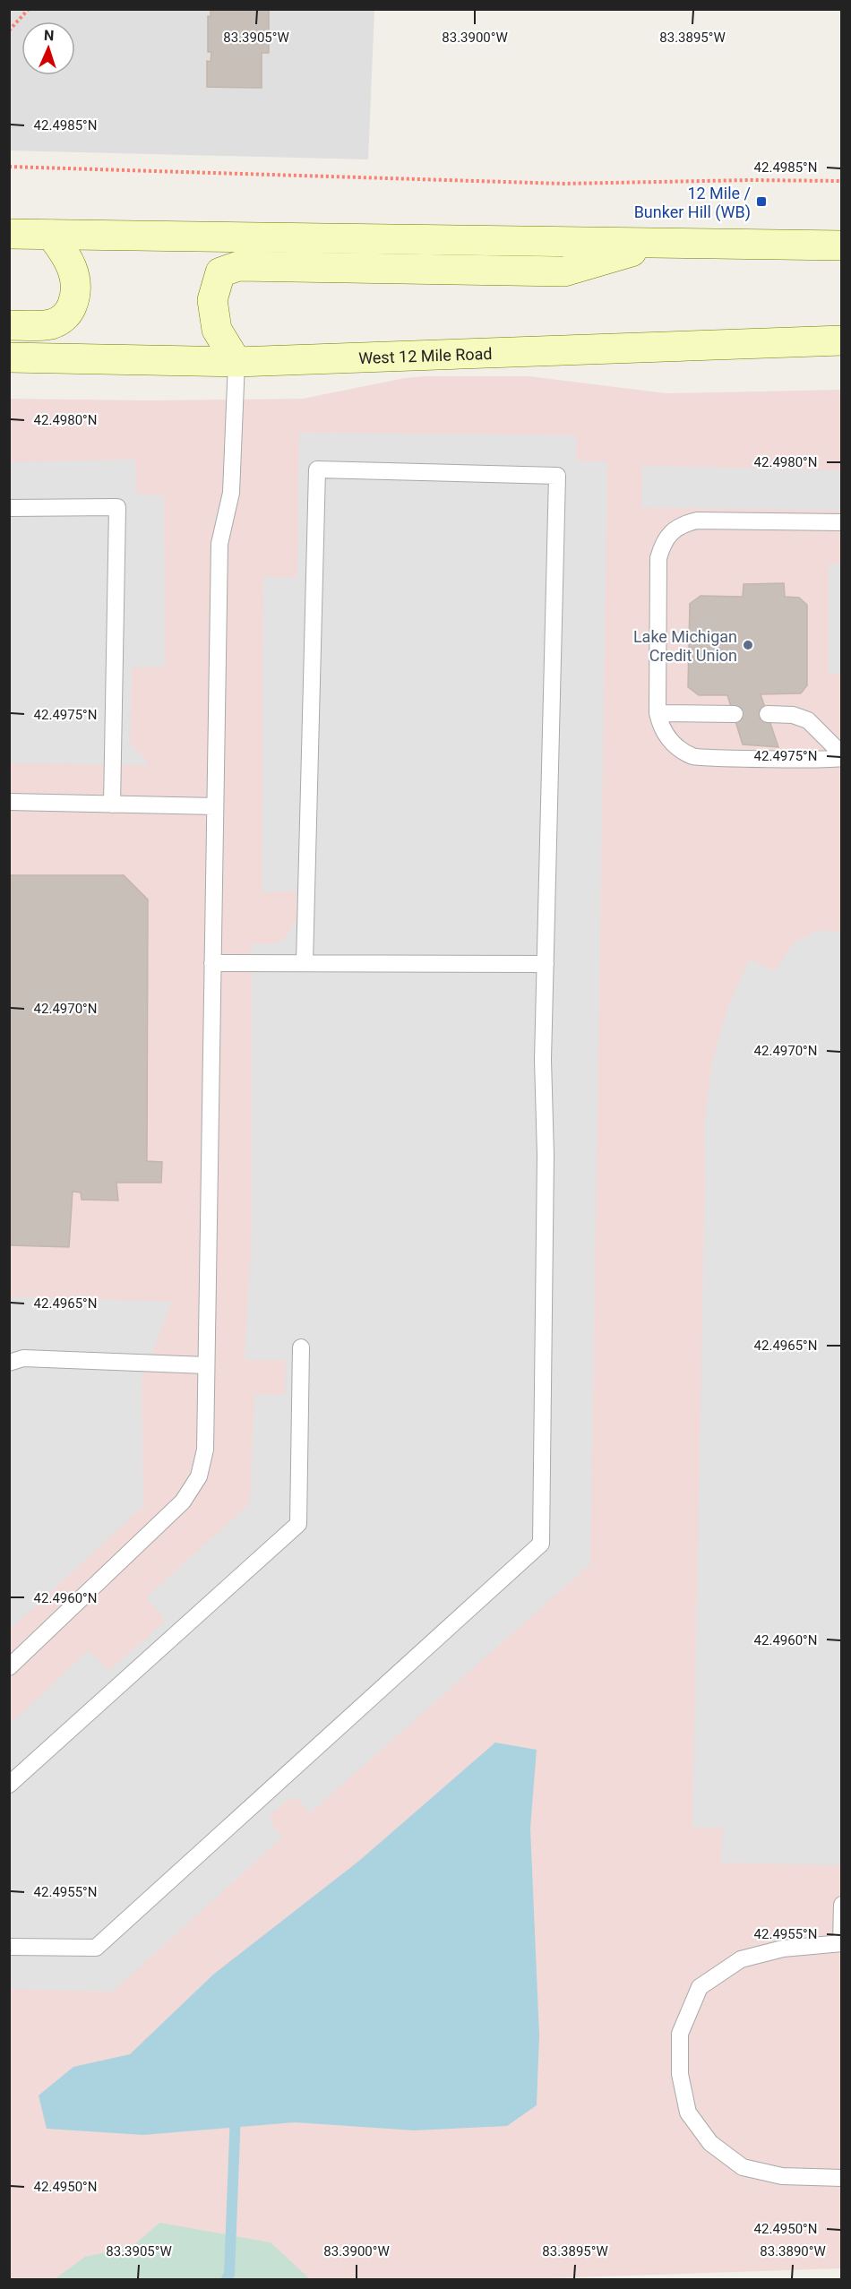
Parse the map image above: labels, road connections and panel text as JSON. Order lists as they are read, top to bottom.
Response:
{
  "streets": {
    "main road": ["West 12 Mile Road"]
  },
  "places": {
    "transit": ["12 Mile / Bunker Hill (WB)"],
    "other": ["Lake Michigan Credit Union"]
  },
  "north": "top",
  "coordinates": [
    "83.3905°W",
    "83.3900°W",
    "83.3895°W",
    "42.4985°N",
    "42.4980°N",
    "42.4975°N",
    "42.4970°N",
    "42.4965°N",
    "42.4960°N",
    "42.4955°N",
    "42.4950°N",
    "83.3890°W"
  ]
}
